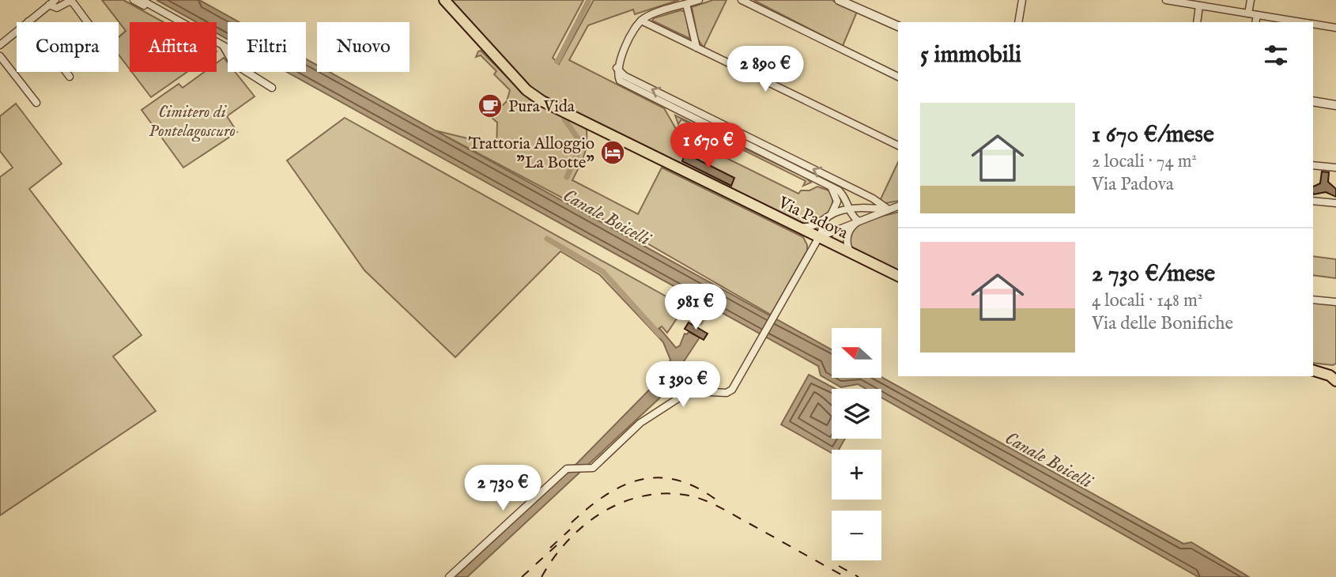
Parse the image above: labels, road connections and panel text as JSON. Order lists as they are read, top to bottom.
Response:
{
  "streets": {
    "main road": ["Via Padova"]
  },
  "water": ["Canale Boicelli"],
  "parks": ["Cimitero di Pontelagoscuro"],
  "places": {
    "cafe": ["Pura Vida"],
    "hotel": ["Trattoria Alloggio \"La Botte\""]
  },
  "north": "left",
  "page": {
    "chip": [
      "Compra",
      "Affitta",
      "Filtri",
      "Nuovo"
    ],
    "heading": "5 immobili",
    "price": [
      "2 890 €",
      "1 670 €",
      "981 €",
      "1 390 €",
      "2 730 €"
    ],
    "list": [
      {
        "name": "1 670 €/mese",
        "note": "2 locali · 74 m² · Via Padova"
      },
      {
        "name": "2 730 €/mese",
        "note": "4 locali · 148 m² · Via delle Bonifiche"
      }
    ],
    "map_buttons": ["+", "−"]
  }
}
